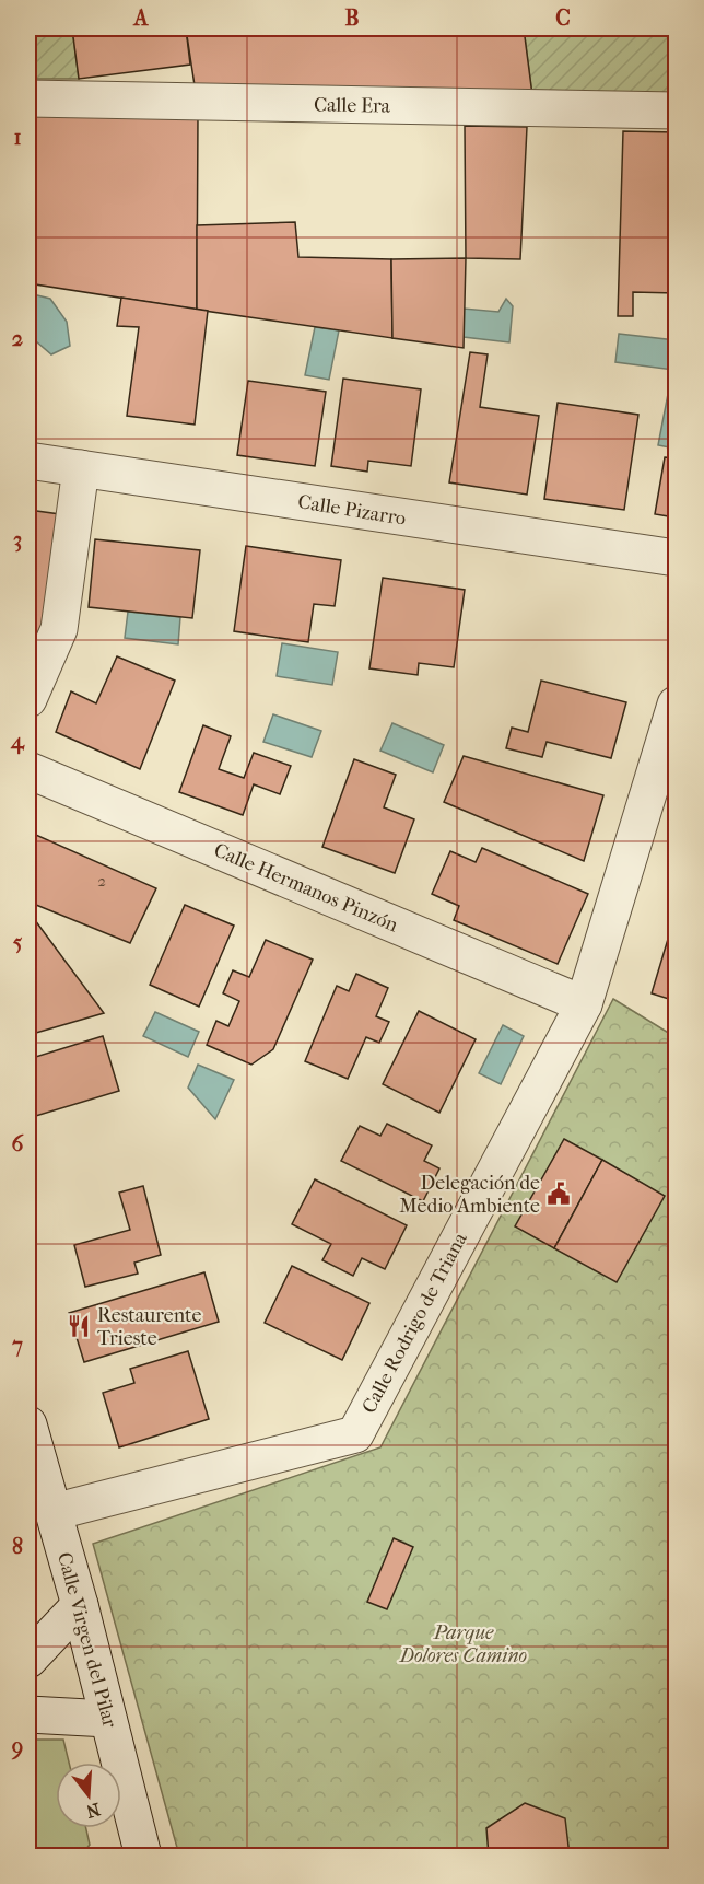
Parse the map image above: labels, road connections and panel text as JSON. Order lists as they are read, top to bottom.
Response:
{
  "streets": {
    "street": [
      "Calle Era",
      "Calle Pizarro",
      "Calle Hermanos Pinzón",
      "Calle Rodrigo de Triana",
      "Calle Virgen del Pilar"
    ]
  },
  "crossings": [
    ["Calle Hermanos Pinzón", "Calle Rodrigo de Triana"],
    ["Calle Rodrigo de Triana", "Calle Virgen del Pilar"]
  ],
  "parks": ["Parque Dolores Camino"],
  "places": {
    "public building": ["Delegación de Medio Ambiente"],
    "restaurant": ["Restaurente Trieste"]
  },
  "house_numbers": ["2"],
  "north": "bottom",
  "grid": {
    "columns": ["A", "B", "C"],
    "rows": [
      "1",
      "2",
      "3",
      "4",
      "5",
      "6",
      "7",
      "8",
      "9"
    ]
  }
}
